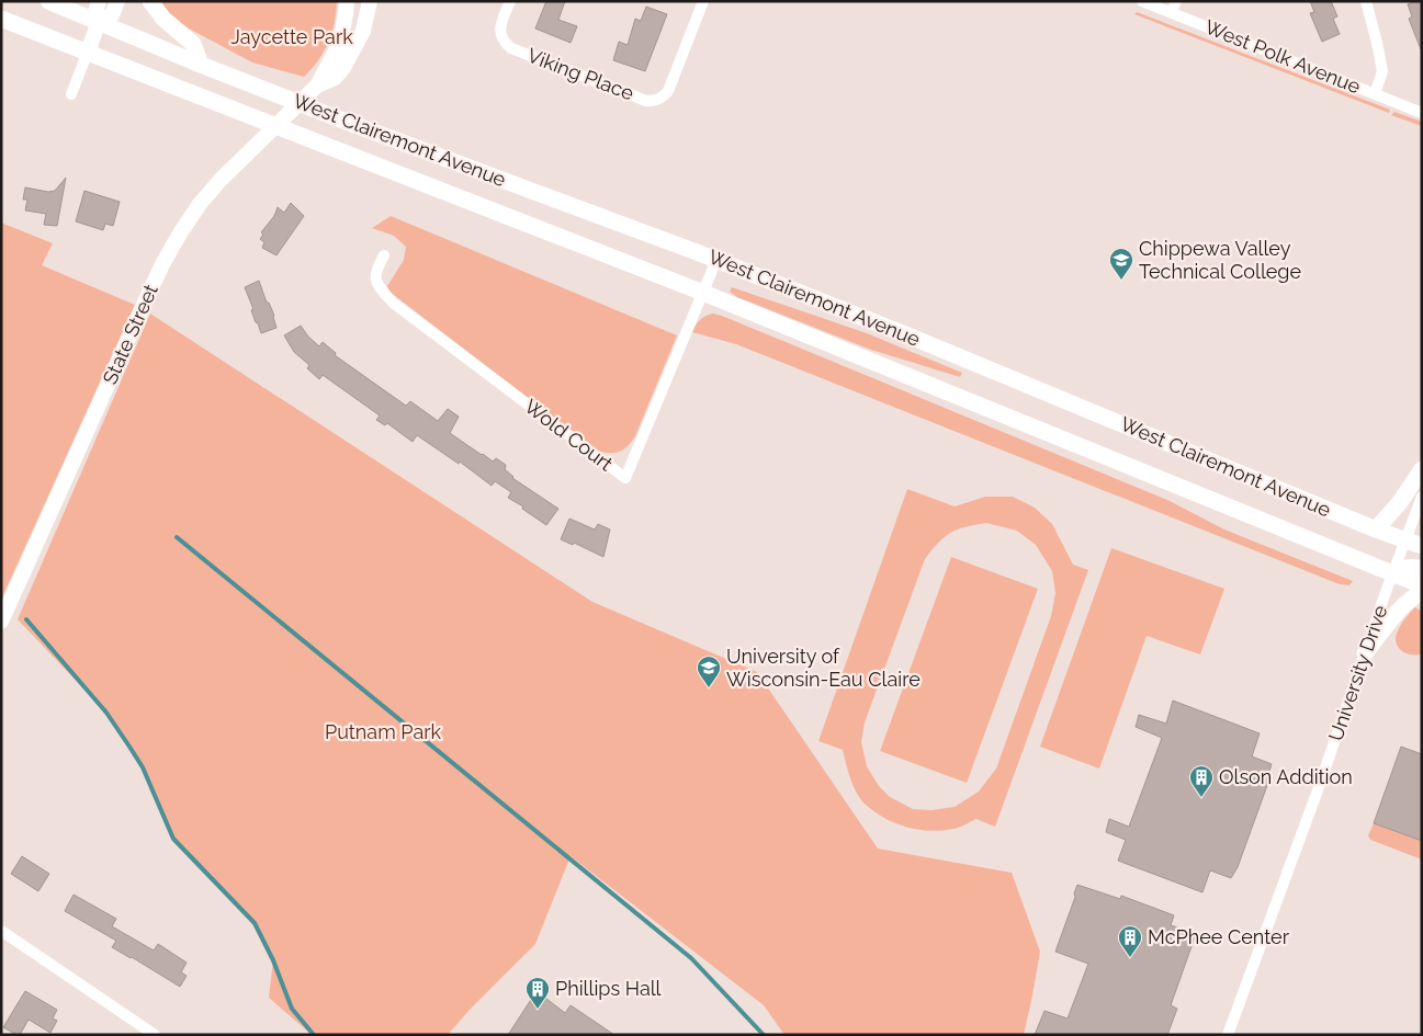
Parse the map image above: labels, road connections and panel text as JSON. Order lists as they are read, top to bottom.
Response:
{
  "streets": {
    "main road": ["West Clairemont Avenue", "State Street"],
    "street": [
      "West Polk Avenue",
      "Viking Place",
      "Wold Court",
      "University Drive"
    ]
  },
  "crossings": [
    ["West Clairemont Avenue", "Wold Court"],
    ["West Clairemont Avenue", "University Drive"]
  ],
  "parks": ["Jaycette Park", "Putnam Park"],
  "places": {
    "school or university": ["Chippewa Valley Technical College", "University of Wisconsin-Eau Claire"],
    "building": ["Olson Addition", "McPhee Center", "Phillips Hall"]
  }
}
